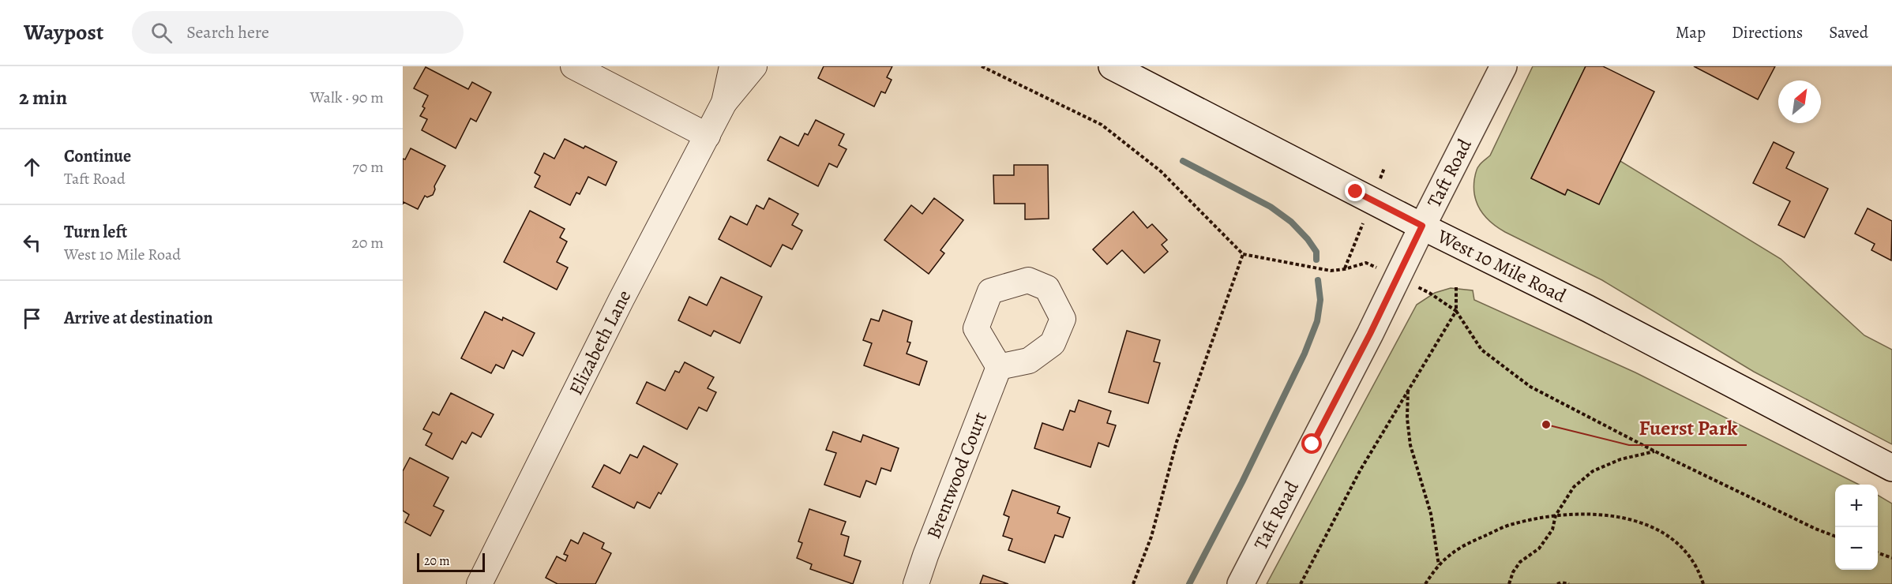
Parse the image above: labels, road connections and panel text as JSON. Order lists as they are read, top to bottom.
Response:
{
  "streets": {
    "main road": ["Taft Road", "West 10 Mile Road"],
    "street": ["Elizabeth Lane", "Brentwood Court"]
  },
  "crossings": [
    ["Taft Road", "West 10 Mile Road"]
  ],
  "places": ["Fuerst Park"],
  "scale_bar": "20 m",
  "north": "top right",
  "page": {
    "header": "Waypost",
    "search": "Search here",
    "nav": ["Map", "Directions", "Saved"],
    "heading": ["2 min", "Walk · 90 m"],
    "list": [
      ["Continue", "Taft Road", "70 m"],
      ["Turn left", "West 10 Mile Road", "20 m"],
      "Arrive at destination"
    ],
    "map_buttons": ["+", "−"],
    "scale": "20 m"
  }
}
